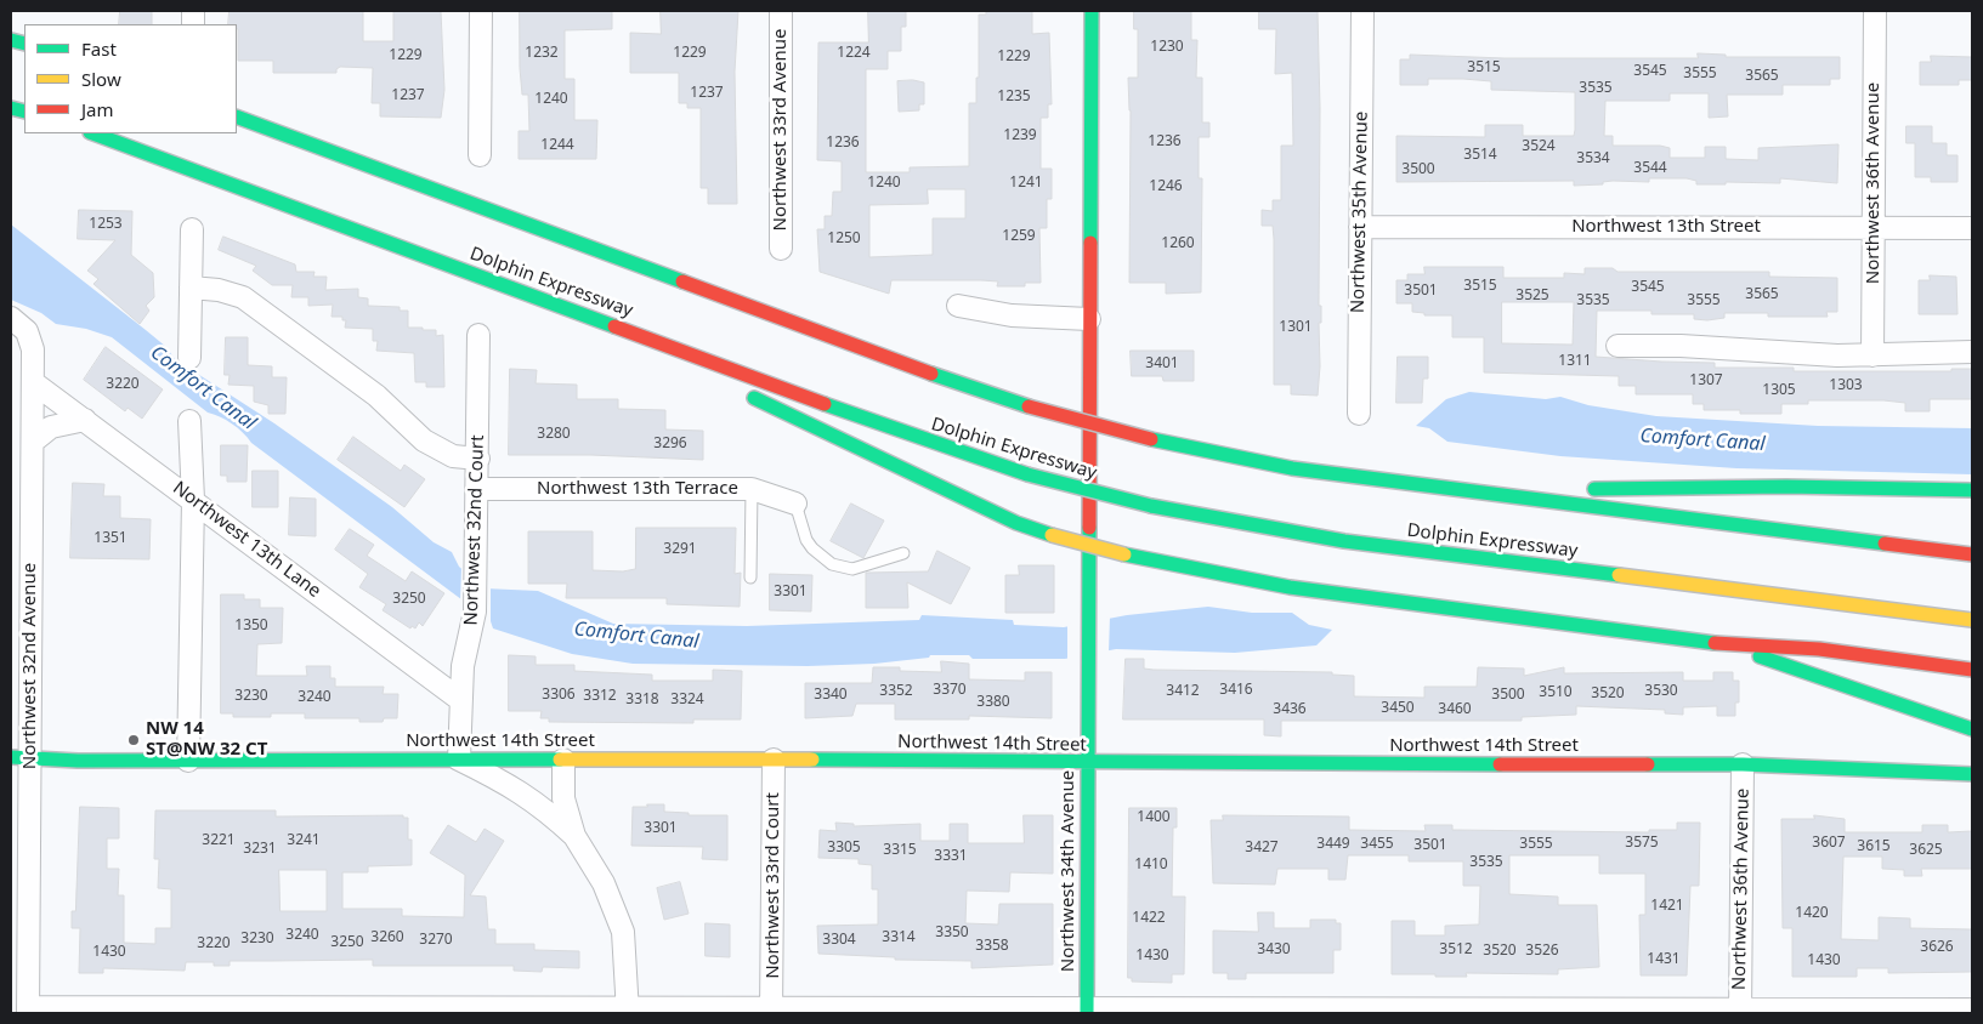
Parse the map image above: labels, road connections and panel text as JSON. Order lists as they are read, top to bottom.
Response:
{
  "streets": {
    "main road": ["Dolphin Expressway", "Northwest 14th Street", "Northwest 34th Avenue"],
    "street": [
      "Northwest 33rd Avenue",
      "Northwest 36th Avenue",
      "Northwest 35th Avenue",
      "Northwest 13th Street",
      "Northwest 13th Terrace",
      "Northwest 32nd Court",
      "Northwest 13th Lane",
      "Northwest 32nd Avenue",
      "Northwest 33rd Court"
    ]
  },
  "crossings": [
    ["Northwest 36th Avenue", "Northwest 13th Street"],
    ["Northwest 36th Avenue", "Northwest 14th Street"],
    ["Northwest 35th Avenue", "Northwest 13th Street"],
    ["Northwest 13th Terrace", "Northwest 32nd Court"],
    ["Northwest 32nd Court", "Northwest 13th Lane"],
    ["Northwest 32nd Court", "Northwest 14th Street"],
    ["Northwest 13th Lane", "Northwest 32nd Avenue"],
    ["Northwest 32nd Avenue", "Northwest 14th Street"],
    ["Northwest 14th Street", "Northwest 34th Avenue"],
    ["Northwest 14th Street", "Northwest 33rd Court"]
  ],
  "water": ["Comfort Canal"],
  "places": ["NW 14 ST@NW 32 CT"],
  "house_numbers": [
    "1230",
    "1232",
    "1229",
    "1224",
    "1229",
    "1229",
    "3515",
    "3545",
    "3555",
    "3565",
    "3535",
    "1237",
    "1237",
    "1235",
    "1240",
    "1239",
    "1236",
    "1236",
    "1244",
    "3524",
    "3514",
    "3534",
    "3544",
    "3500",
    "1240",
    "1241",
    "1246",
    "1253",
    "1259",
    "1250",
    "1260",
    "3515",
    "3545",
    "3501",
    "3565",
    "3525",
    "3535",
    "3555",
    "1301",
    "1311",
    "3401",
    "1307",
    "3220",
    "1303",
    "1305",
    "3280",
    "3296",
    "1351",
    "3291",
    "3301",
    "3250",
    "1350",
    "3370",
    "3416",
    "3352",
    "3412",
    "3530",
    "3510",
    "3520",
    "3306",
    "3340",
    "3500",
    "3230",
    "3312",
    "3240",
    "3318",
    "3324",
    "3380",
    "3450",
    "3436",
    "3460",
    "1400",
    "3301",
    "3221",
    "3241",
    "3575",
    "3607",
    "3449",
    "3455",
    "3555",
    "3501",
    "3615",
    "3305",
    "3427",
    "3231",
    "3315",
    "3625",
    "3331",
    "3535",
    "1410",
    "1421",
    "1420",
    "1422",
    "3350",
    "3240",
    "3260",
    "3314",
    "3230",
    "3270",
    "3304",
    "3250",
    "3220",
    "3358",
    "3626",
    "3430",
    "3512",
    "3520",
    "3526",
    "1430",
    "1430",
    "1431",
    "1430"
  ],
  "legend": ["Fast", "Slow", "Jam"]
}
